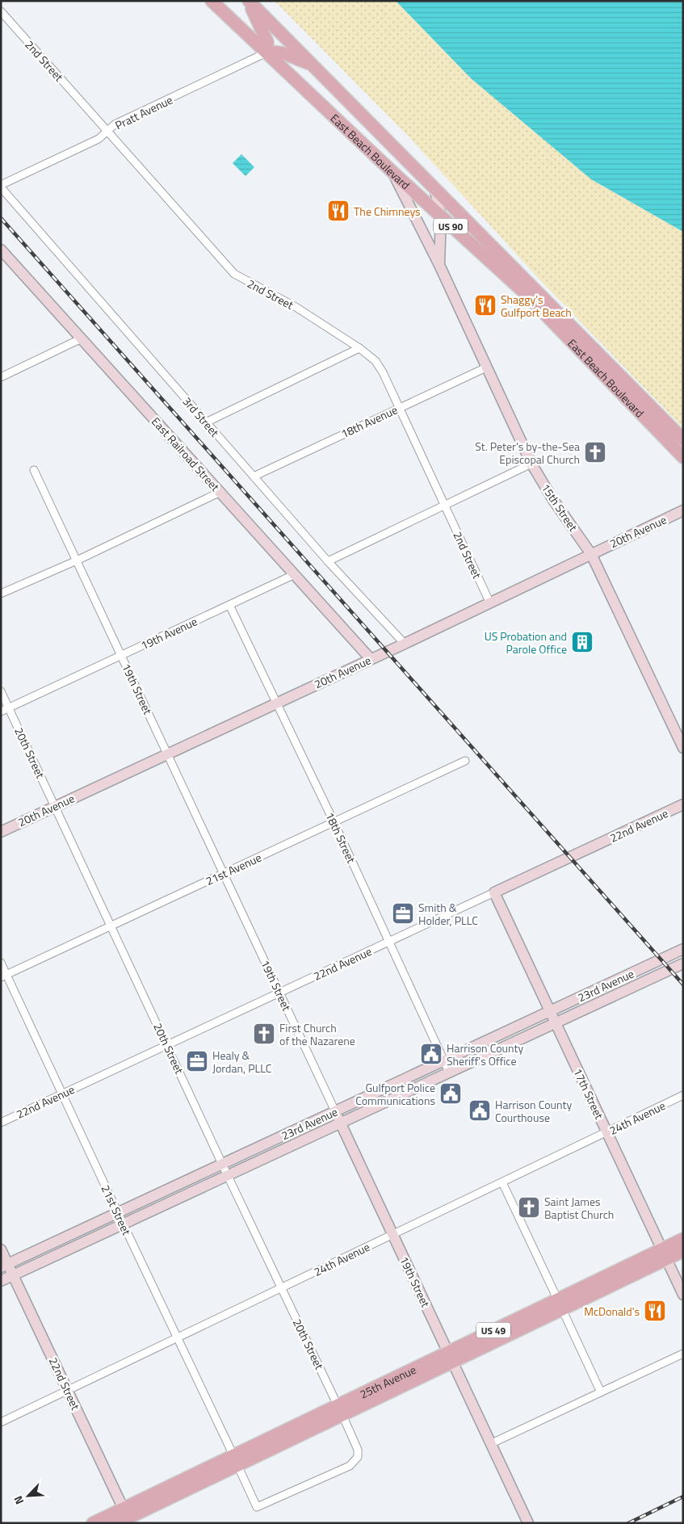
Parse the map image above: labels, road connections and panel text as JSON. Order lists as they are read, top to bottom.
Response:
{
  "streets": {
    "main road": [
      "East Beach Boulevard",
      "US 90",
      "US 49",
      "25th Avenue"
    ],
    "street": [
      "2nd Street",
      "Pratt Avenue",
      "3rd Street",
      "18th Avenue",
      "East Railroad Street",
      "15th Street",
      "20th Avenue",
      "19th Avenue",
      "19th Street",
      "20th Street",
      "22nd Avenue",
      "18th Street",
      "21st Avenue",
      "23rd Avenue",
      "17th Street",
      "24th Avenue",
      "21st Street",
      "22nd Street"
    ]
  },
  "crossings": [
    ["2nd Street", "Pratt Avenue"],
    ["2nd Street", "18th Avenue"],
    ["2nd Street", "20th Avenue"],
    ["Pratt Avenue", "East Beach Boulevard"],
    ["Pratt Avenue", "3rd Street"],
    ["East Beach Boulevard", "15th Street"],
    ["3rd Street", "18th Avenue"],
    ["3rd Street", "20th Avenue"],
    ["18th Avenue", "15th Street"],
    ["East Railroad Street", "20th Avenue"],
    ["East Railroad Street", "19th Avenue"],
    ["15th Street", "20th Avenue"],
    ["20th Avenue", "19th Street"],
    ["20th Avenue", "20th Street"],
    ["20th Avenue", "18th Street"],
    ["19th Avenue", "19th Street"],
    ["19th Avenue", "20th Street"],
    ["19th Avenue", "18th Street"],
    ["19th Street", "22nd Avenue"],
    ["19th Street", "21st Avenue"],
    ["19th Street", "23rd Avenue"],
    ["19th Street", "24th Avenue"],
    ["19th Street", "25th Avenue"],
    ["20th Street", "22nd Avenue"],
    ["20th Street", "21st Avenue"],
    ["20th Street", "23rd Avenue"],
    ["20th Street", "24th Avenue"],
    ["20th Street", "21st Street"],
    ["20th Street", "25th Avenue"],
    ["22nd Avenue", "18th Street"],
    ["22nd Avenue", "17th Street"],
    ["22nd Avenue", "21st Street"],
    ["18th Street", "21st Avenue"],
    ["18th Street", "23rd Avenue"],
    ["21st Avenue", "21st Street"],
    ["23rd Avenue", "17th Street"],
    ["23rd Avenue", "21st Street"],
    ["23rd Avenue", "22nd Street"],
    ["17th Street", "24th Avenue"],
    ["17th Street", "25th Avenue"],
    ["24th Avenue", "21st Street"],
    ["24th Avenue", "22nd Street"],
    ["21st Street", "25th Avenue"],
    ["25th Avenue", "22nd Street"]
  ],
  "places": {
    "restaurant": ["The Chimneys", "Shaggy's Gulfport Beach", "McDonald's"],
    "church": ["St. Peter's by-the-Sea Episcopal Church", "First Church of the Nazarene", "Saint James Baptist Church"],
    "building": ["US Probation and Parole Office"],
    "office": ["Smith & Holder, PLLC", "Healy & Jordan, PLLC"],
    "public building": ["Harrison County Sheriff's Office", "Gulfport Police Communications", "Harrison County Courthouse"]
  },
  "north": "bottom left"
}
